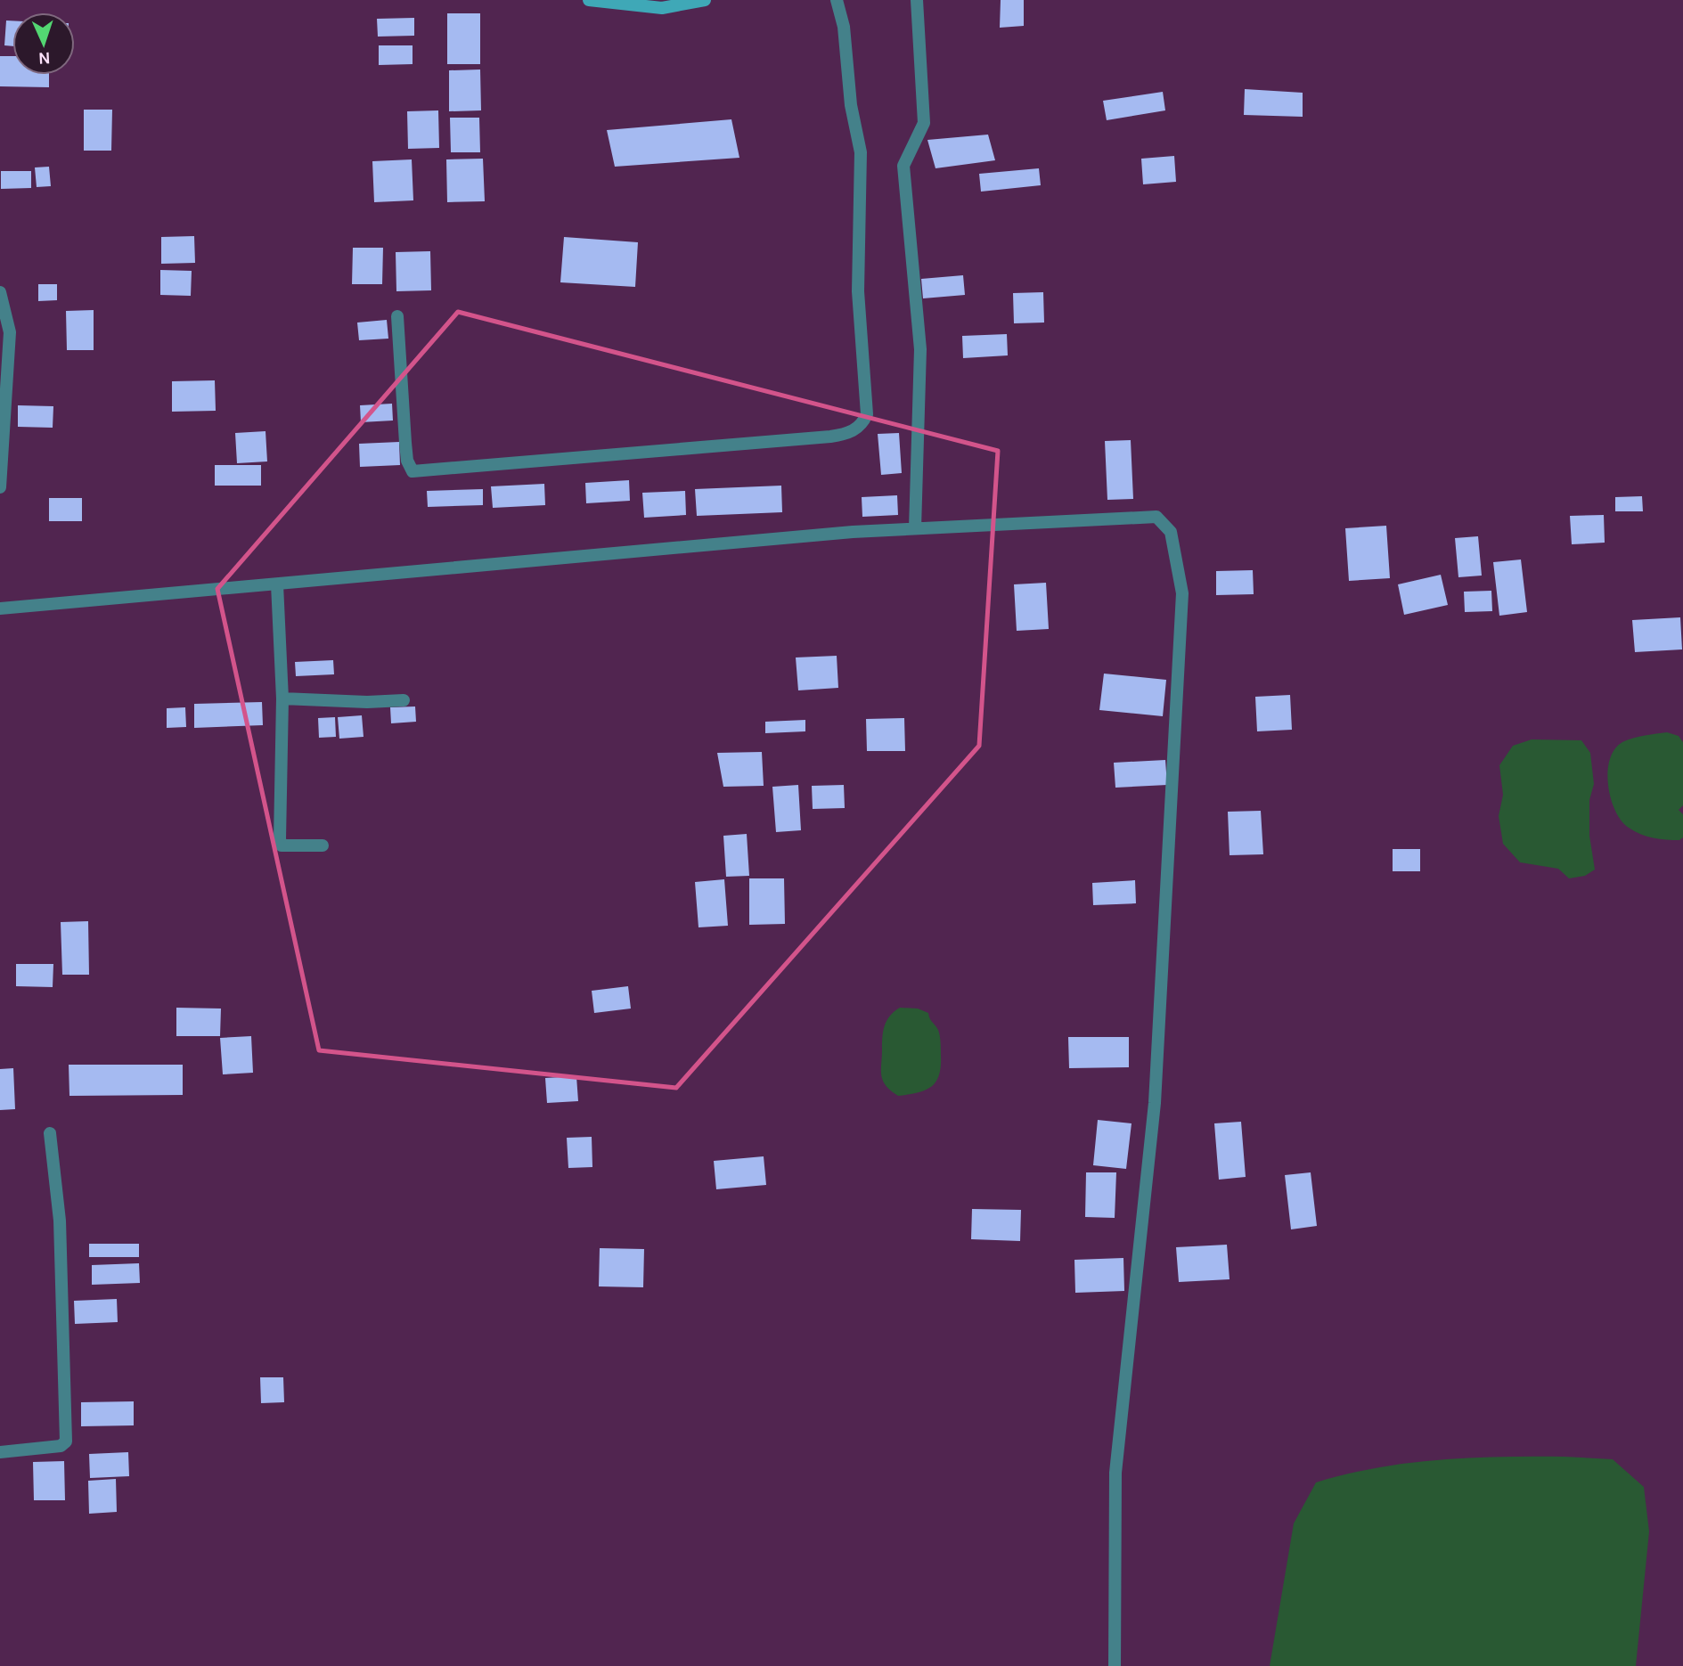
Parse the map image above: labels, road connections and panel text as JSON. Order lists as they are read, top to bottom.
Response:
{
  "north": "bottom"
}
